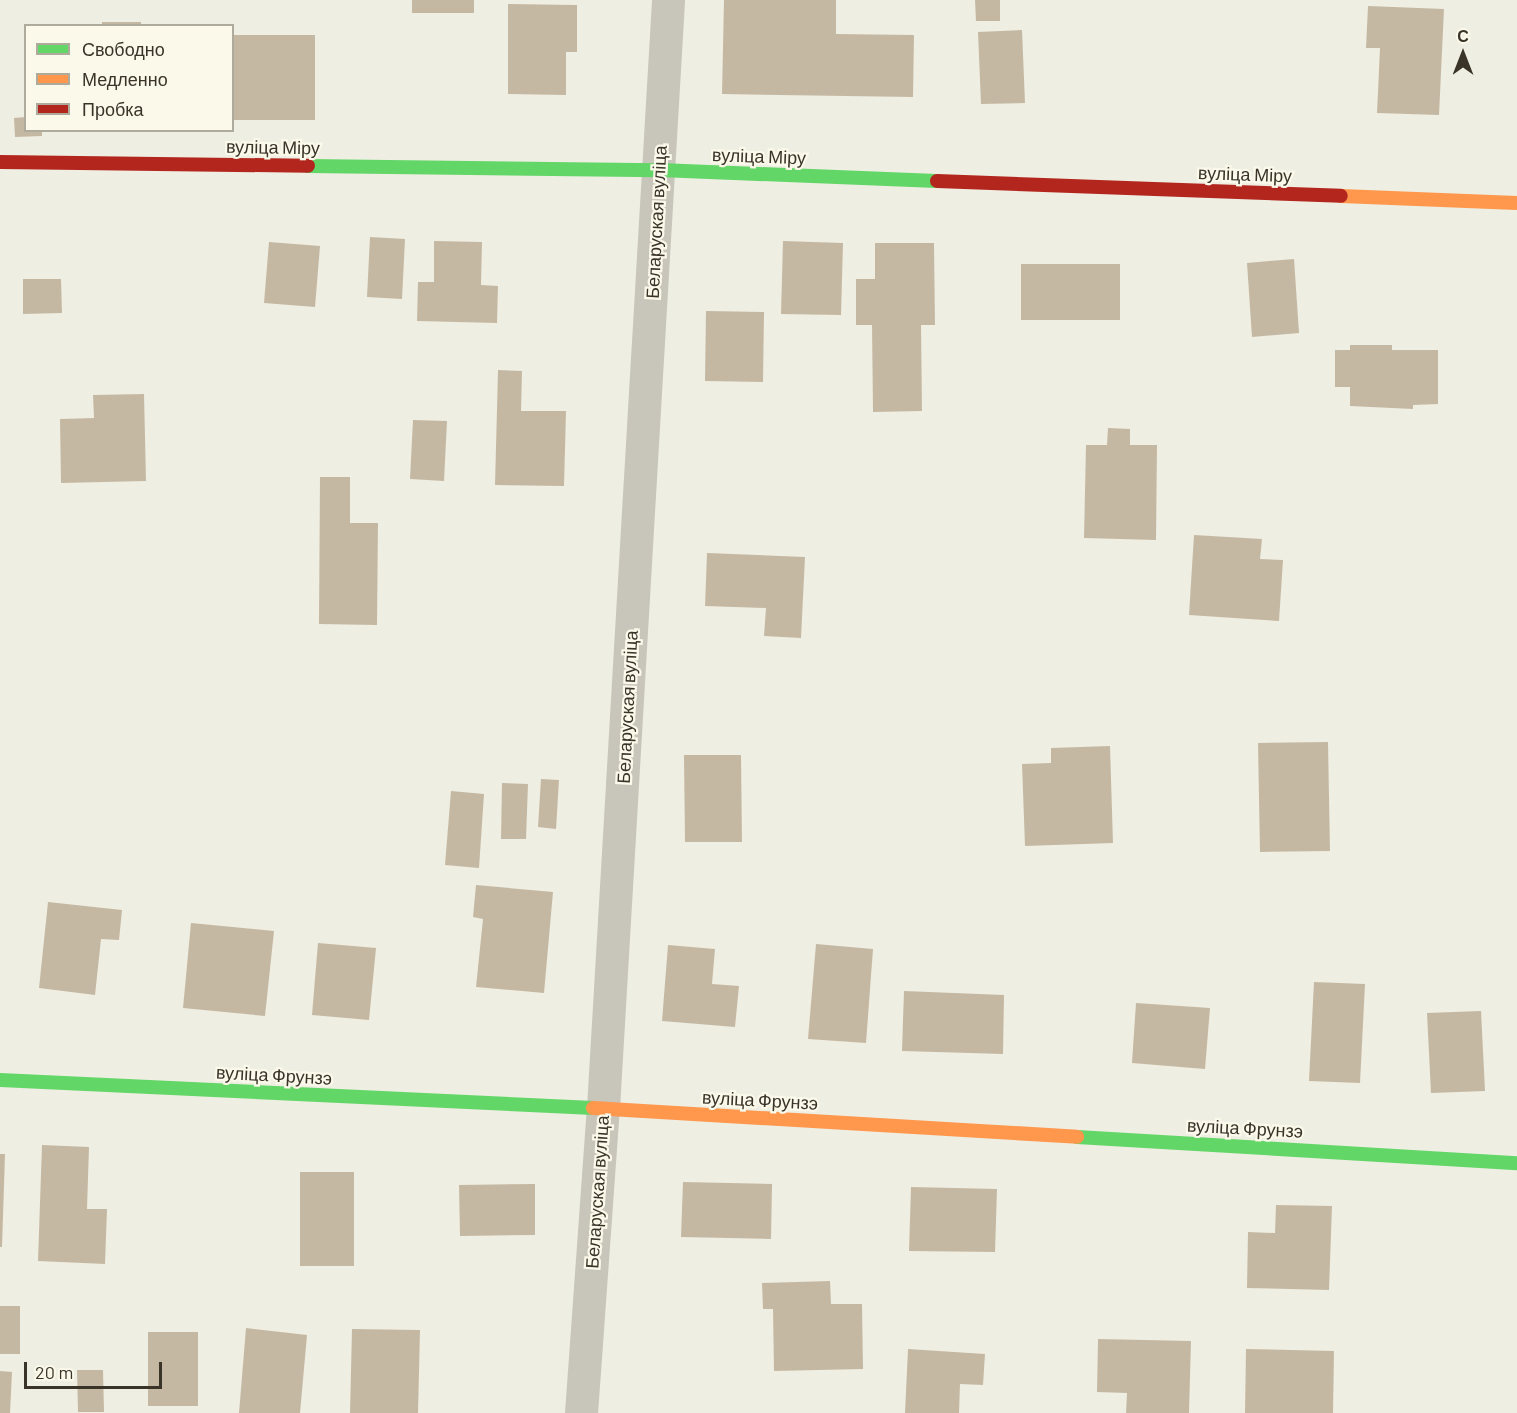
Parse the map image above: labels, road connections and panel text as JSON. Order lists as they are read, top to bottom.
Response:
{
  "streets": {
    "street": ["вуліца Міру", "Беларуская вуліца", "вуліца Фрунзэ"]
  },
  "crossings": [
    ["вуліца Міру", "Беларуская вуліца"],
    ["Беларуская вуліца", "вуліца Фрунзэ"]
  ],
  "legend": ["Свободно", "Медленно", "Пробка"],
  "scale_bar": "20 m",
  "north": "top"
}
